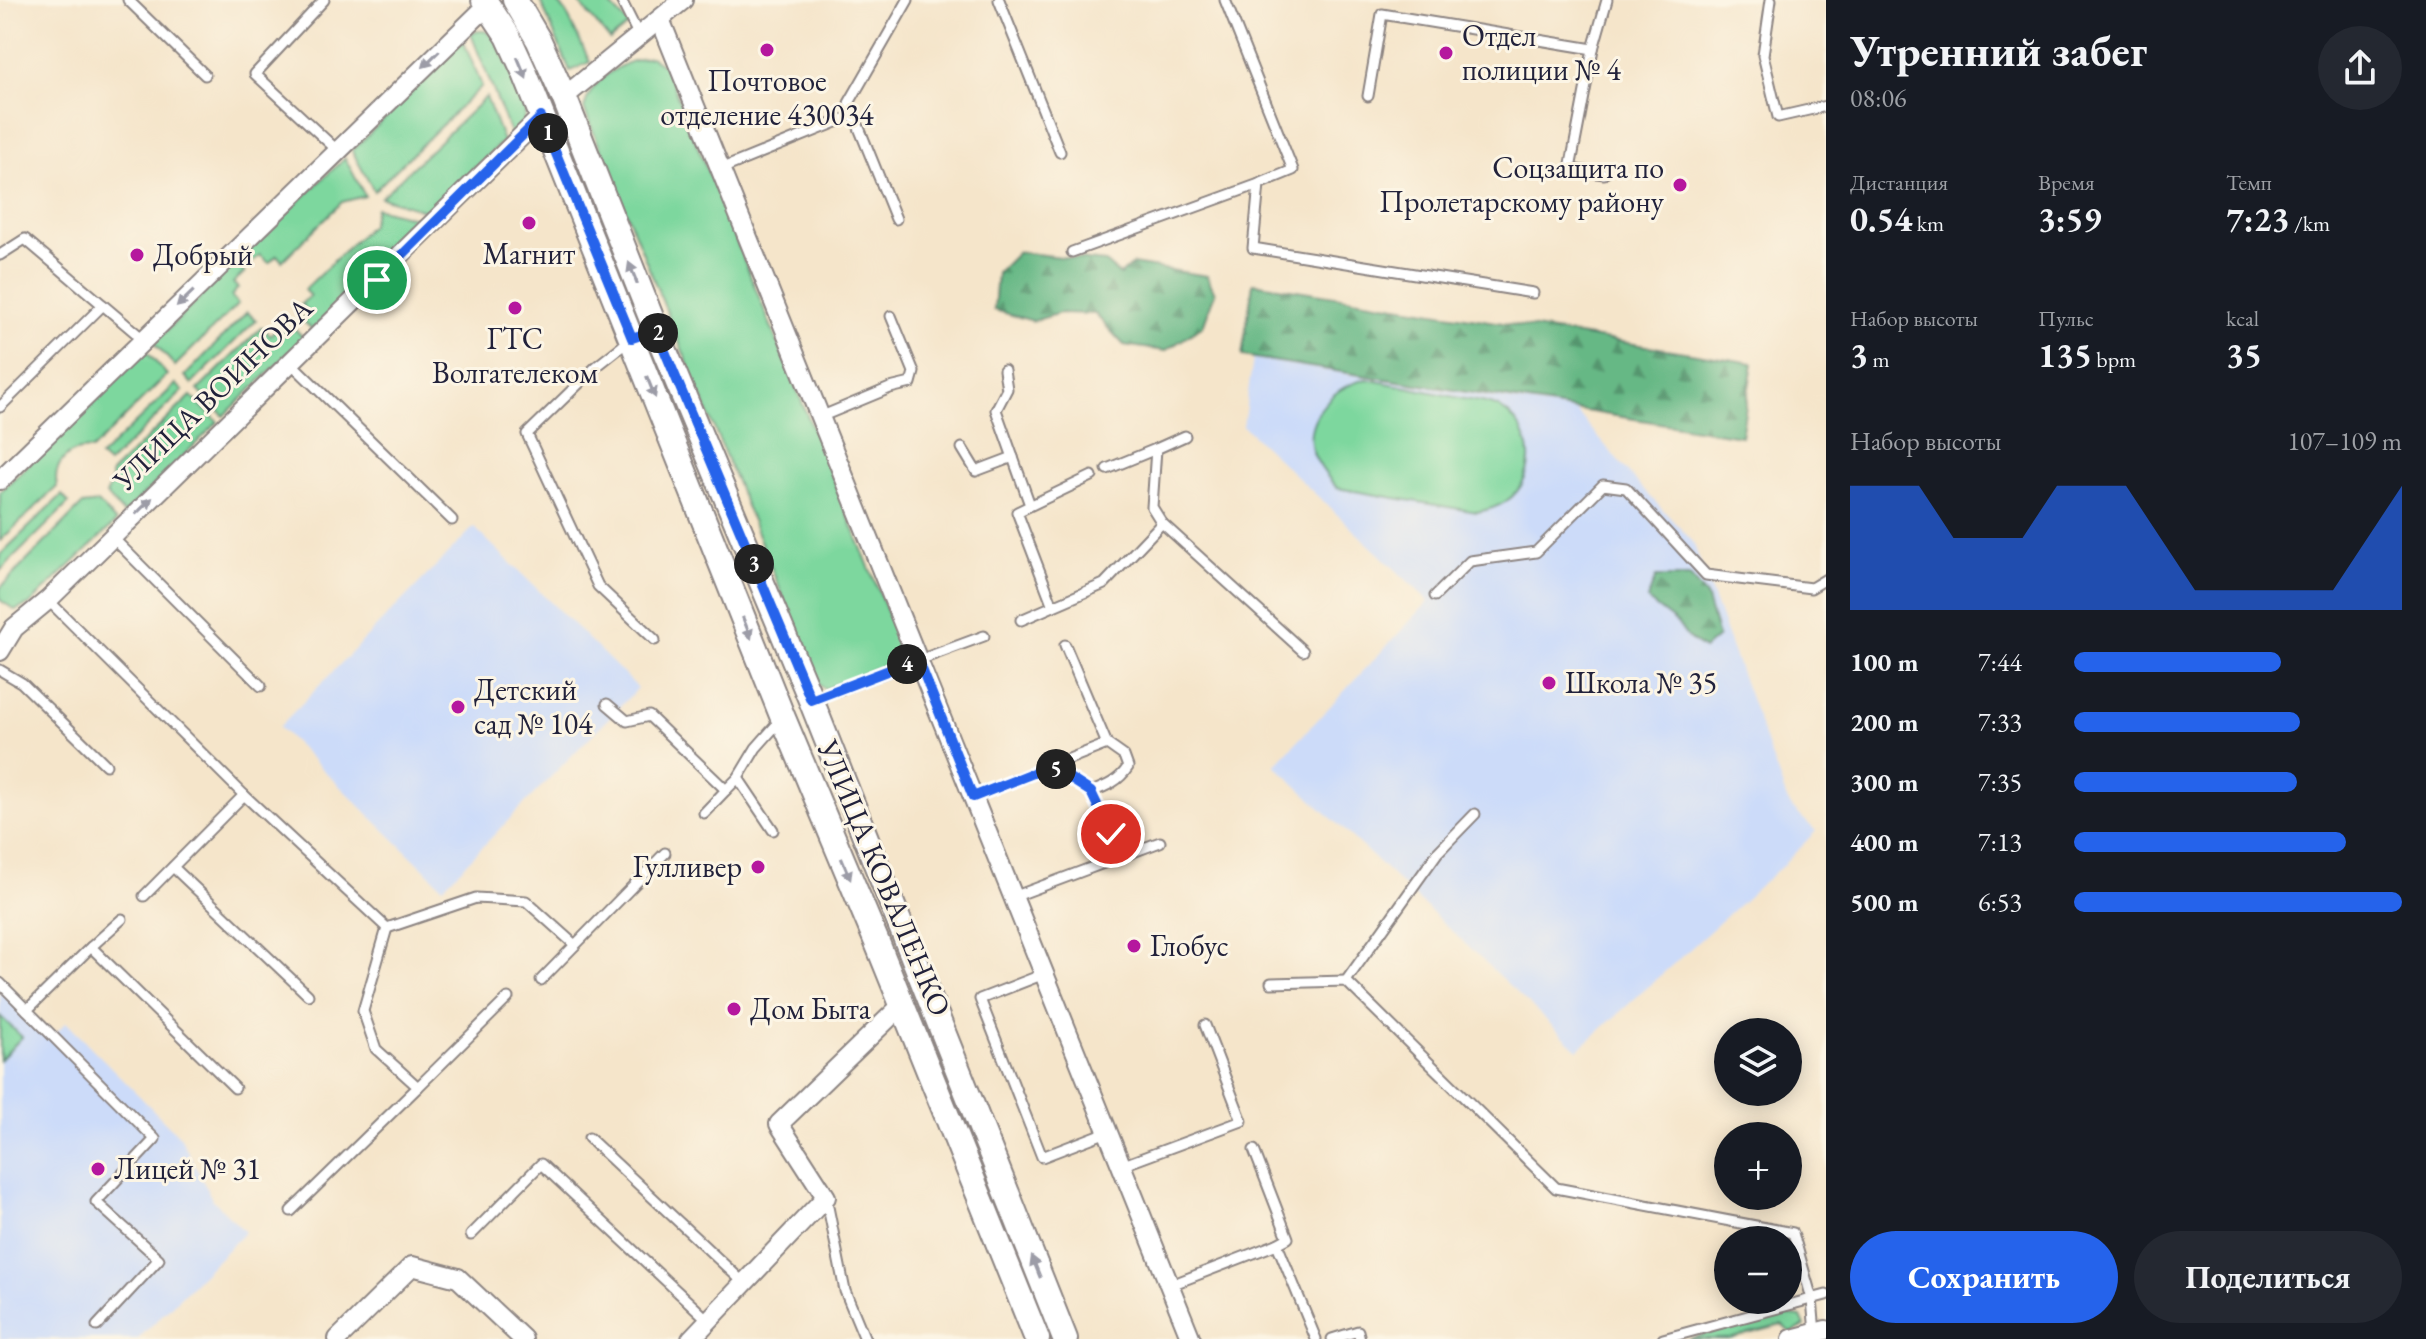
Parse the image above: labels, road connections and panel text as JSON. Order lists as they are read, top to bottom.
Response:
{
  "streets": {
    "main road": ["УЛИЦА ВОИНОВА", "УЛИЦА КОВАЛЕНКО"]
  },
  "crossings": [
    ["УЛИЦА ВОИНОВА", "УЛИЦА КОВАЛЕНКО"]
  ],
  "places": [
    "Почтовое отделение 430034",
    "Отдел полиции № 4",
    "Соцзащита по Пролетарскому району",
    "Магнит",
    "Добрый",
    "ГТС Волгателеком",
    "Школа № 35",
    "Детский сад № 104",
    "Гулливер",
    "Глобус",
    "Дом Быта",
    "Лицей № 31"
  ],
  "page": {
    "heading": ["Утренний забег", "08:06"],
    "pins": [
      "1",
      "2",
      "3",
      "4",
      "5"
    ],
    "stats": [
      ["Дистанция", "0.54 km"],
      ["Время", "3:59"],
      ["Темп", "7:23 /km"],
      ["Набор высоты", "3 m"],
      ["Пульс", "135 bpm"],
      ["kcal", "35"]
    ],
    "chart": ["Набор высоты", "107–109 m"],
    "list": [
      {
        "name": "100 m",
        "note": "7:44"
      },
      {
        "name": "200 m",
        "note": "7:33"
      },
      {
        "name": "300 m",
        "note": "7:35"
      },
      {
        "name": "400 m",
        "note": "7:13"
      },
      {
        "name": "500 m",
        "note": "6:53"
      }
    ],
    "map_buttons": ["+", "−"],
    "buttons": ["Сохранить", "Поделиться"]
  }
}
